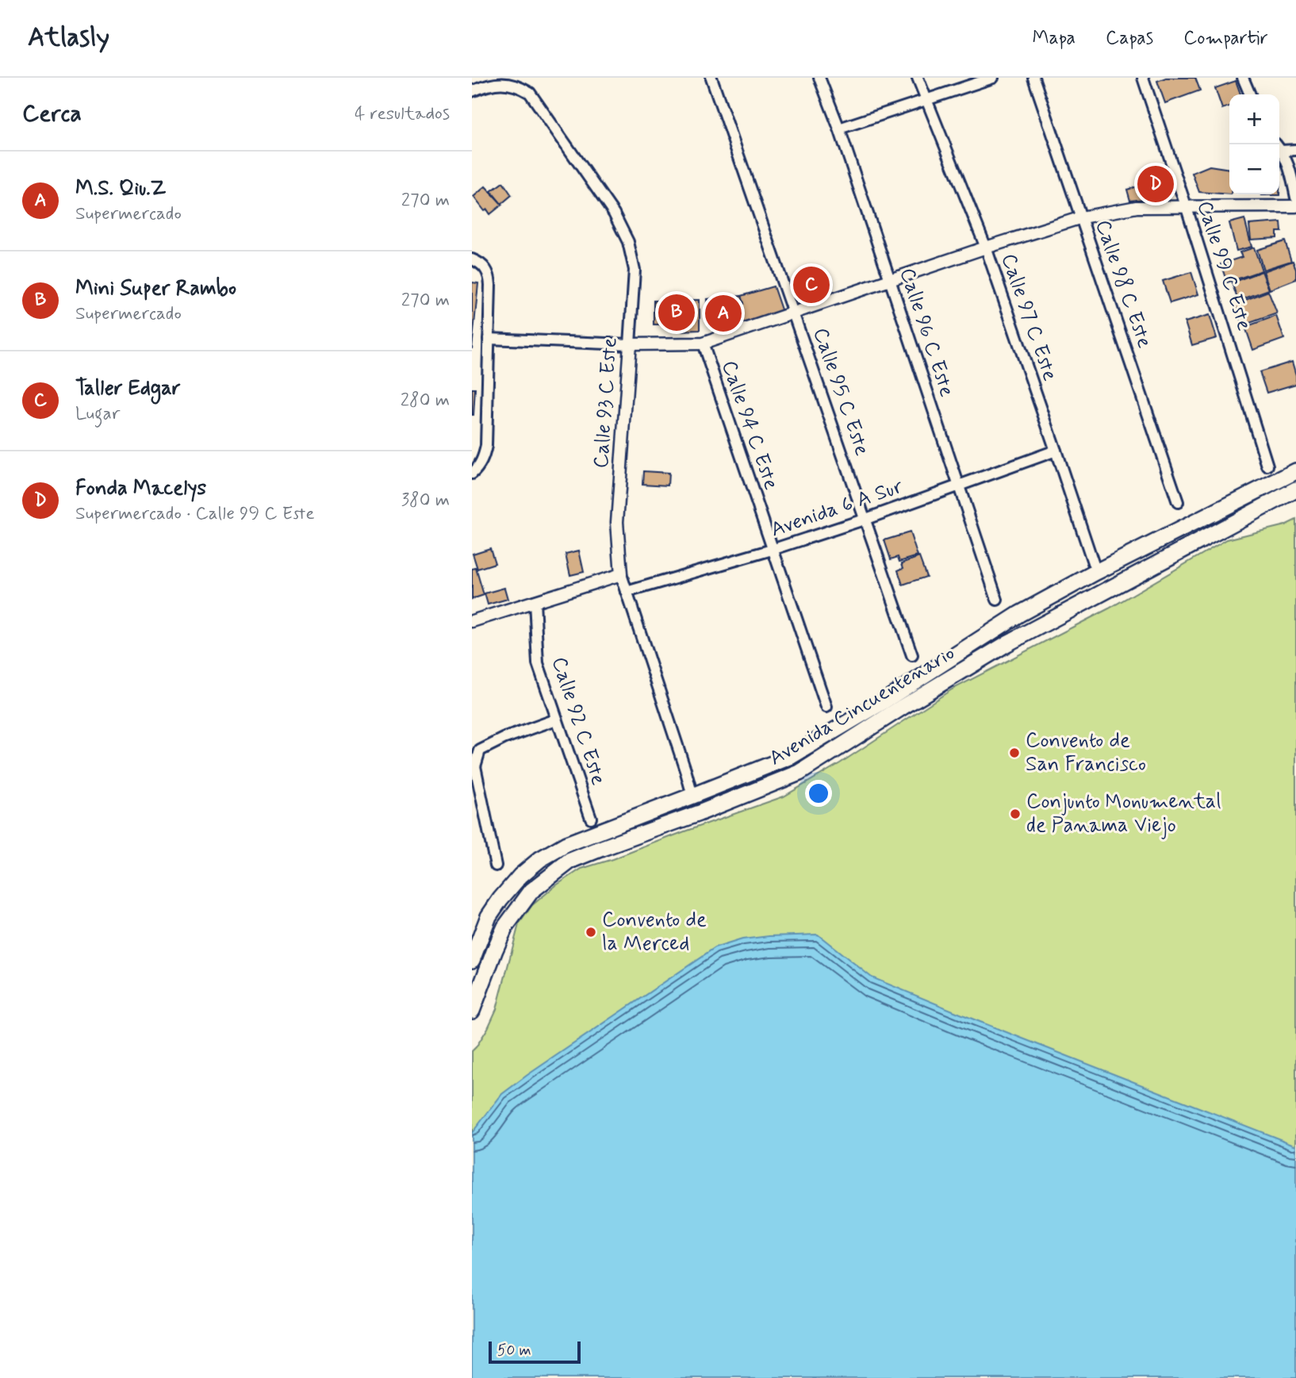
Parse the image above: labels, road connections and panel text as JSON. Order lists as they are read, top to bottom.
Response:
{
  "streets": {
    "main road": ["Avenida Cincuentenario"],
    "street": [
      "Calle 99 C Este",
      "Calle 98 C Este",
      "Calle 97 C Este",
      "Calle 96 C Este",
      "Calle 95 C Este",
      "Calle 93 C Este",
      "Calle 94 C Este",
      "Avenida 6 A Sur",
      "Calle 92 C Este"
    ]
  },
  "crossings": [
    ["Calle 97 C Este", "Avenida 6 A Sur"],
    ["Calle 97 C Este", "Avenida Cincuentenario"],
    ["Calle 96 C Este", "Avenida 6 A Sur"],
    ["Calle 95 C Este", "Avenida 6 A Sur"],
    ["Calle 93 C Este", "Avenida 6 A Sur"],
    ["Calle 93 C Este", "Avenida Cincuentenario"],
    ["Calle 94 C Este", "Avenida 6 A Sur"]
  ],
  "places": ["Convento de San Francisco", "Conjunto Monumental de Panama Viejo", "Convento de la Merced"],
  "scale_bar": "50 m",
  "page": {
    "header": "Atlasly",
    "nav": ["Mapa", "Capas", "Compartir"],
    "heading": ["Cerca", "4 resultados"],
    "map_buttons": ["+", "−"],
    "list": [
      {
        "mark": "A",
        "name": "M.S. Qiu.Z",
        "note": "Supermercado",
        "value": "270 m"
      },
      {
        "mark": "B",
        "name": "Mini Super Rambo",
        "note": "Supermercado",
        "value": "270 m"
      },
      {
        "mark": "C",
        "name": "Taller Edgar",
        "note": "Lugar",
        "value": "280 m"
      },
      {
        "mark": "D",
        "name": "Fonda Macelys",
        "note": "Supermercado · Calle 99 C Este",
        "value": "380 m"
      }
    ],
    "pins": [
      "D",
      "C",
      "B",
      "A"
    ],
    "scale": "50 m"
  }
}
